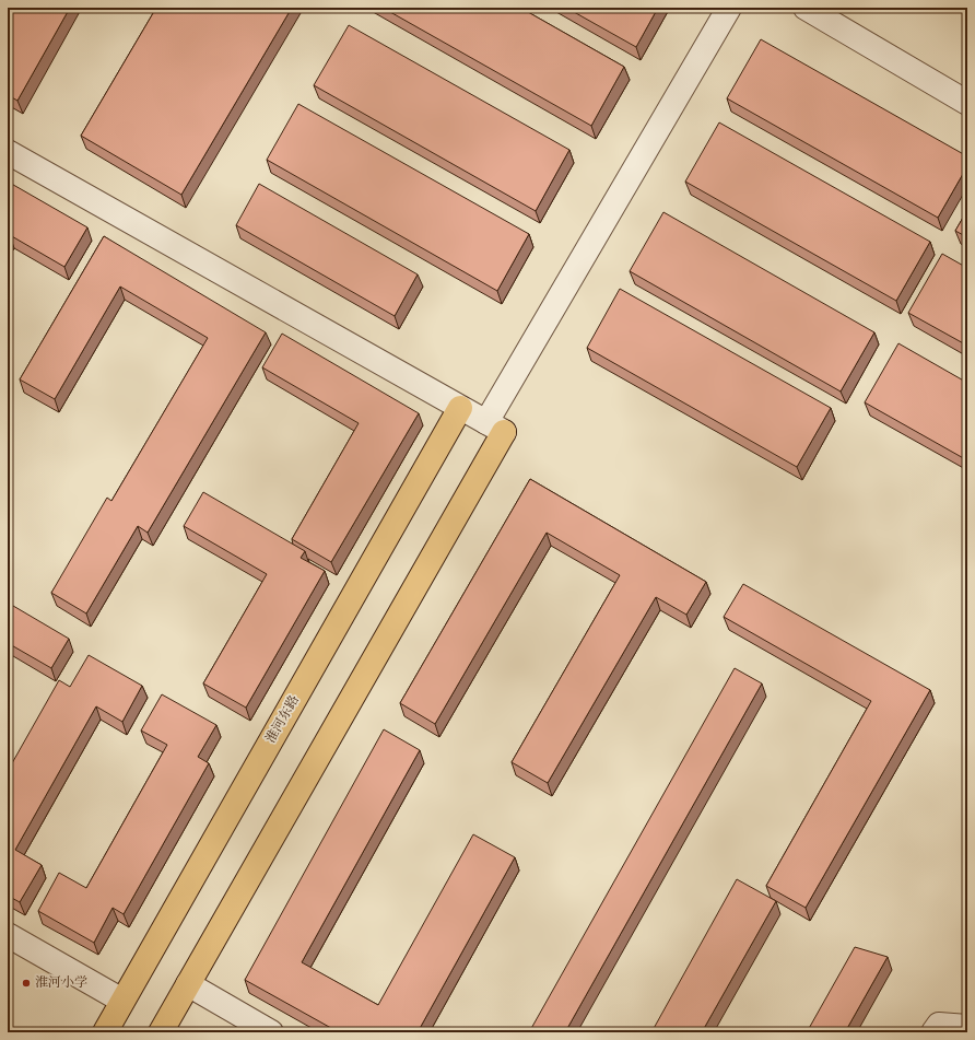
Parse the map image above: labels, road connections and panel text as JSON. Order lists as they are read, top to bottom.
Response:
{
  "streets": {
    "main road": ["淮河东路"]
  },
  "places": ["淮河小学"]
}
